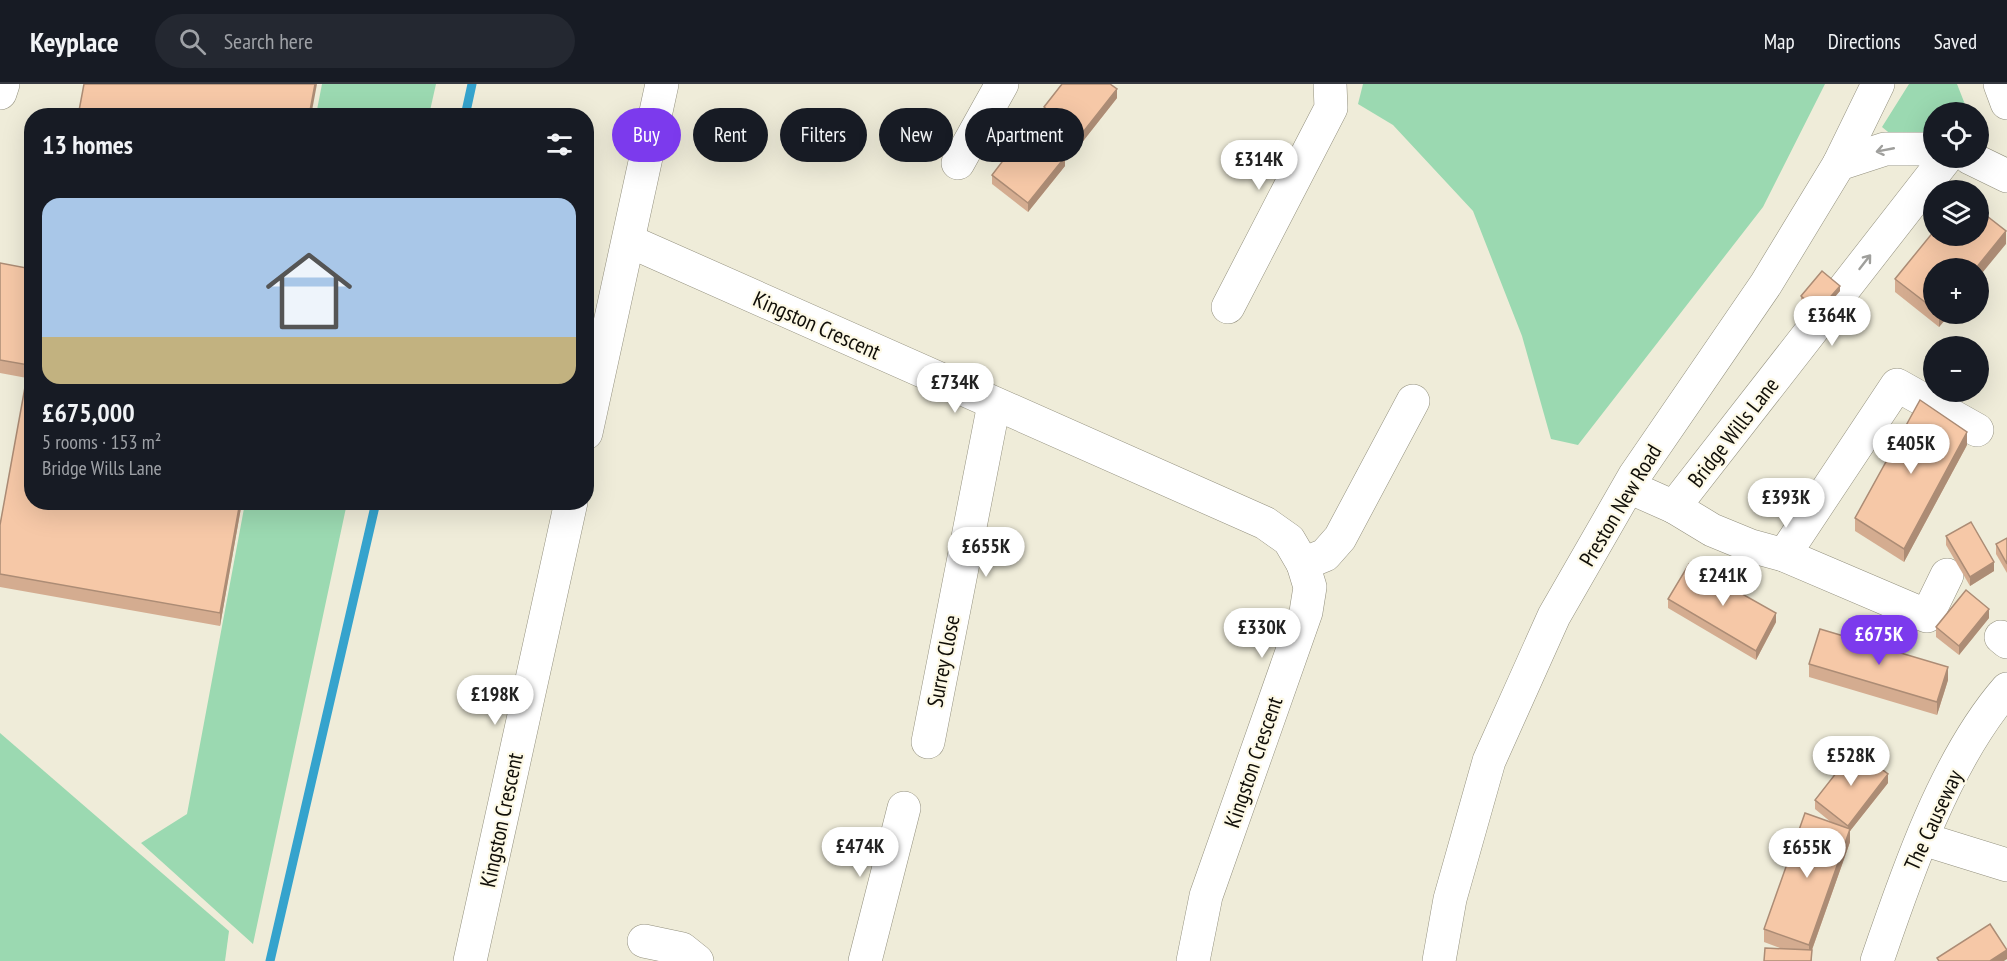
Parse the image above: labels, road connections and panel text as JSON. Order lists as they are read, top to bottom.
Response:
{
  "streets": {
    "main road": [
      "Kingston Crescent",
      "Bridge Wills Lane",
      "Preston New Road",
      "Surrey Close",
      "The Causeway"
    ]
  },
  "crossings": [
    ["Kingston Crescent", "Surrey Close"],
    ["Bridge Wills Lane", "Preston New Road"]
  ],
  "one_way": ["Bridge Wills Lane"],
  "page": {
    "header": "Keyplace",
    "search": "Search here",
    "nav": ["Map", "Directions", "Saved"],
    "map_buttons": ["+", "−"],
    "chip": [
      "Buy",
      "Rent",
      "Filters",
      "New",
      "Apartment"
    ],
    "heading": "13 homes",
    "price": [
      "£314K",
      "£364K",
      "£734K",
      "£405K",
      "£393K",
      "£655K",
      "£241K",
      "£330K",
      "£675K",
      "£198K",
      "£528K",
      "£474K",
      "£655K"
    ],
    "list": [
      {
        "name": "£675,000",
        "note": "5 rooms · 153 m² · Bridge Wills Lane"
      }
    ]
  }
}
